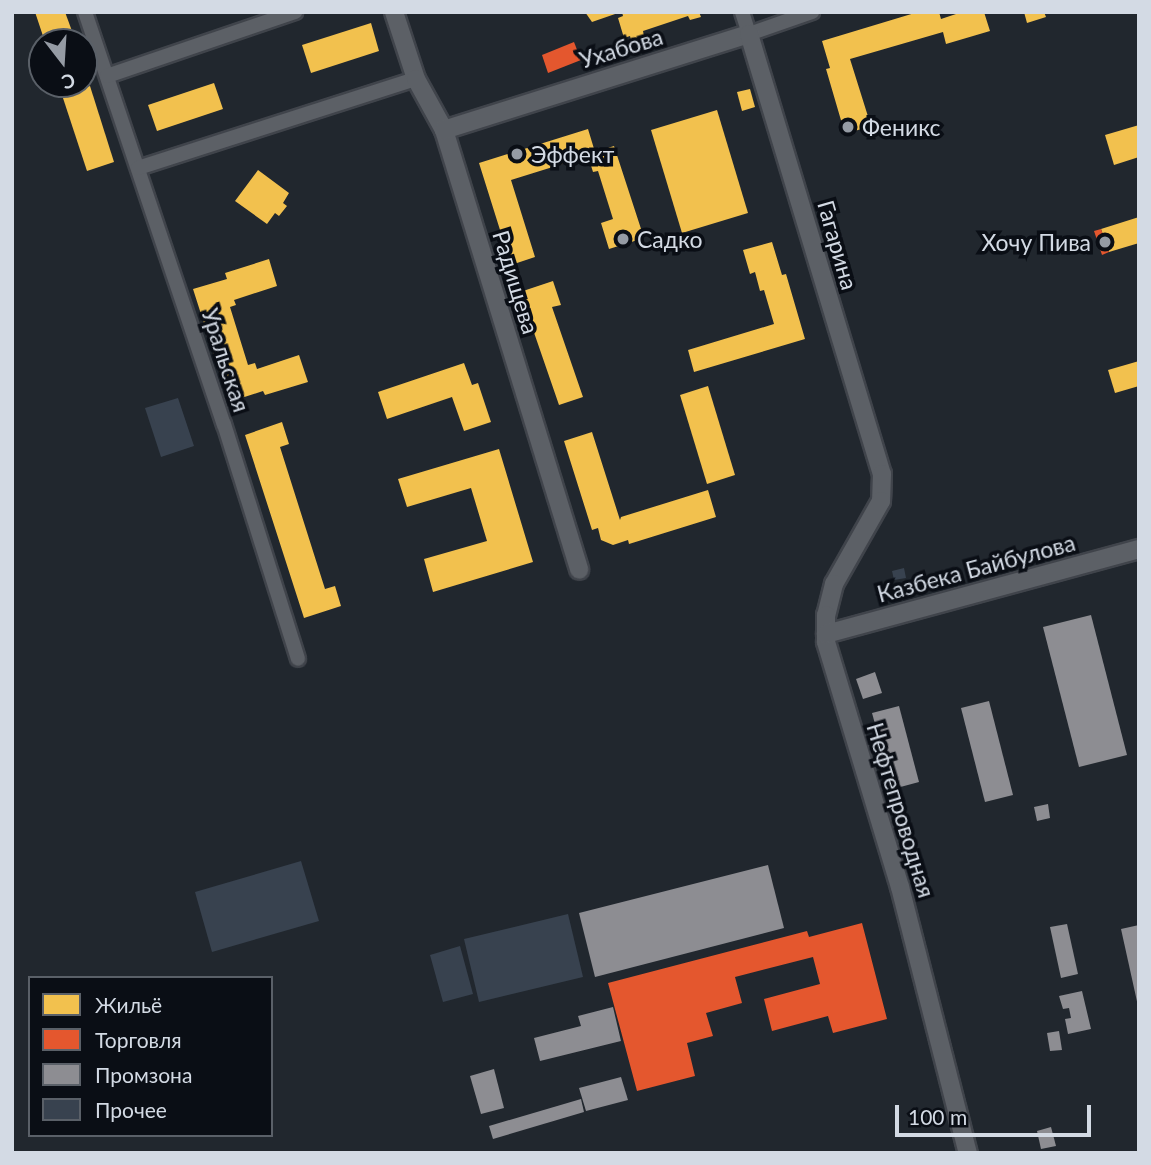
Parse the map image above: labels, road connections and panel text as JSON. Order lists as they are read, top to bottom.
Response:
{
  "streets": {
    "street": [
      "Ухабова",
      "Гагарина",
      "Радищева",
      "Уральская",
      "Казбека Байбулова",
      "Нефтепроводная"
    ]
  },
  "crossings": [
    ["Ухабова", "Гагарина"],
    ["Ухабова", "Радищева"],
    ["Гагарина", "Нефтепроводная"],
    ["Казбека Байбулова", "Нефтепроводная"]
  ],
  "places": [
    "Феникс",
    "Эффект",
    "Садко",
    "Хочу Пива"
  ],
  "legend": [
    "Жильё",
    "Торговля",
    "Промзона",
    "Прочее"
  ],
  "scale_bar": "100 m",
  "north": "bottom"
}
